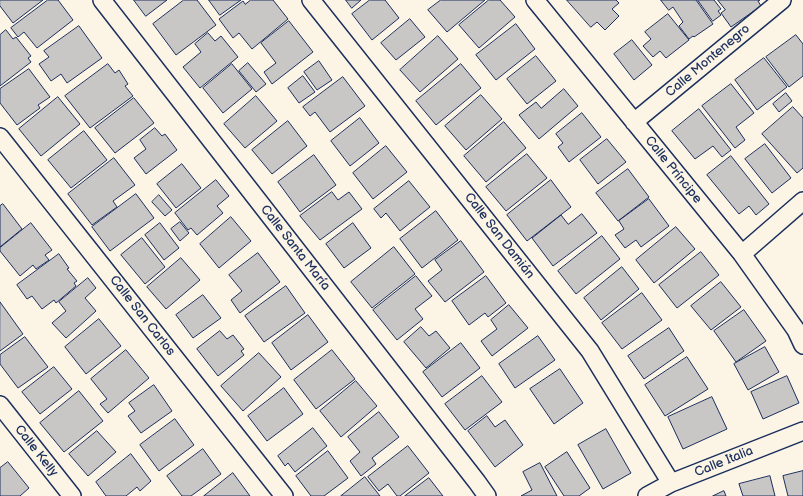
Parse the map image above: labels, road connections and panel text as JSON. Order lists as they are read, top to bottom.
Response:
{
  "streets": {
    "street": [
      "Calle Montenegro",
      "Calle Príncipe",
      "Calle San Damián",
      "Calle Santa María",
      "Calle San Carlos",
      "Calle Kelly",
      "Calle Italia"
    ]
  },
  "crossings": [
    ["Calle Montenegro", "Calle Príncipe"],
    ["Calle San Damián", "Calle Italia"]
  ]
}
